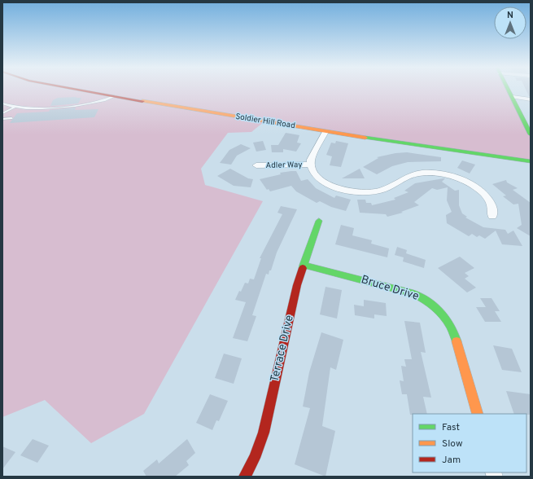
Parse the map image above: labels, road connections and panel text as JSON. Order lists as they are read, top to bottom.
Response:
{
  "streets": {
    "street": [
      "Soldier Hill Road",
      "Adler Way",
      "Bruce Drive",
      "Terrace Drive"
    ]
  },
  "crossings": [
    ["Bruce Drive", "Terrace Drive"]
  ],
  "legend": ["Fast", "Slow", "Jam"],
  "north": "top"
}
